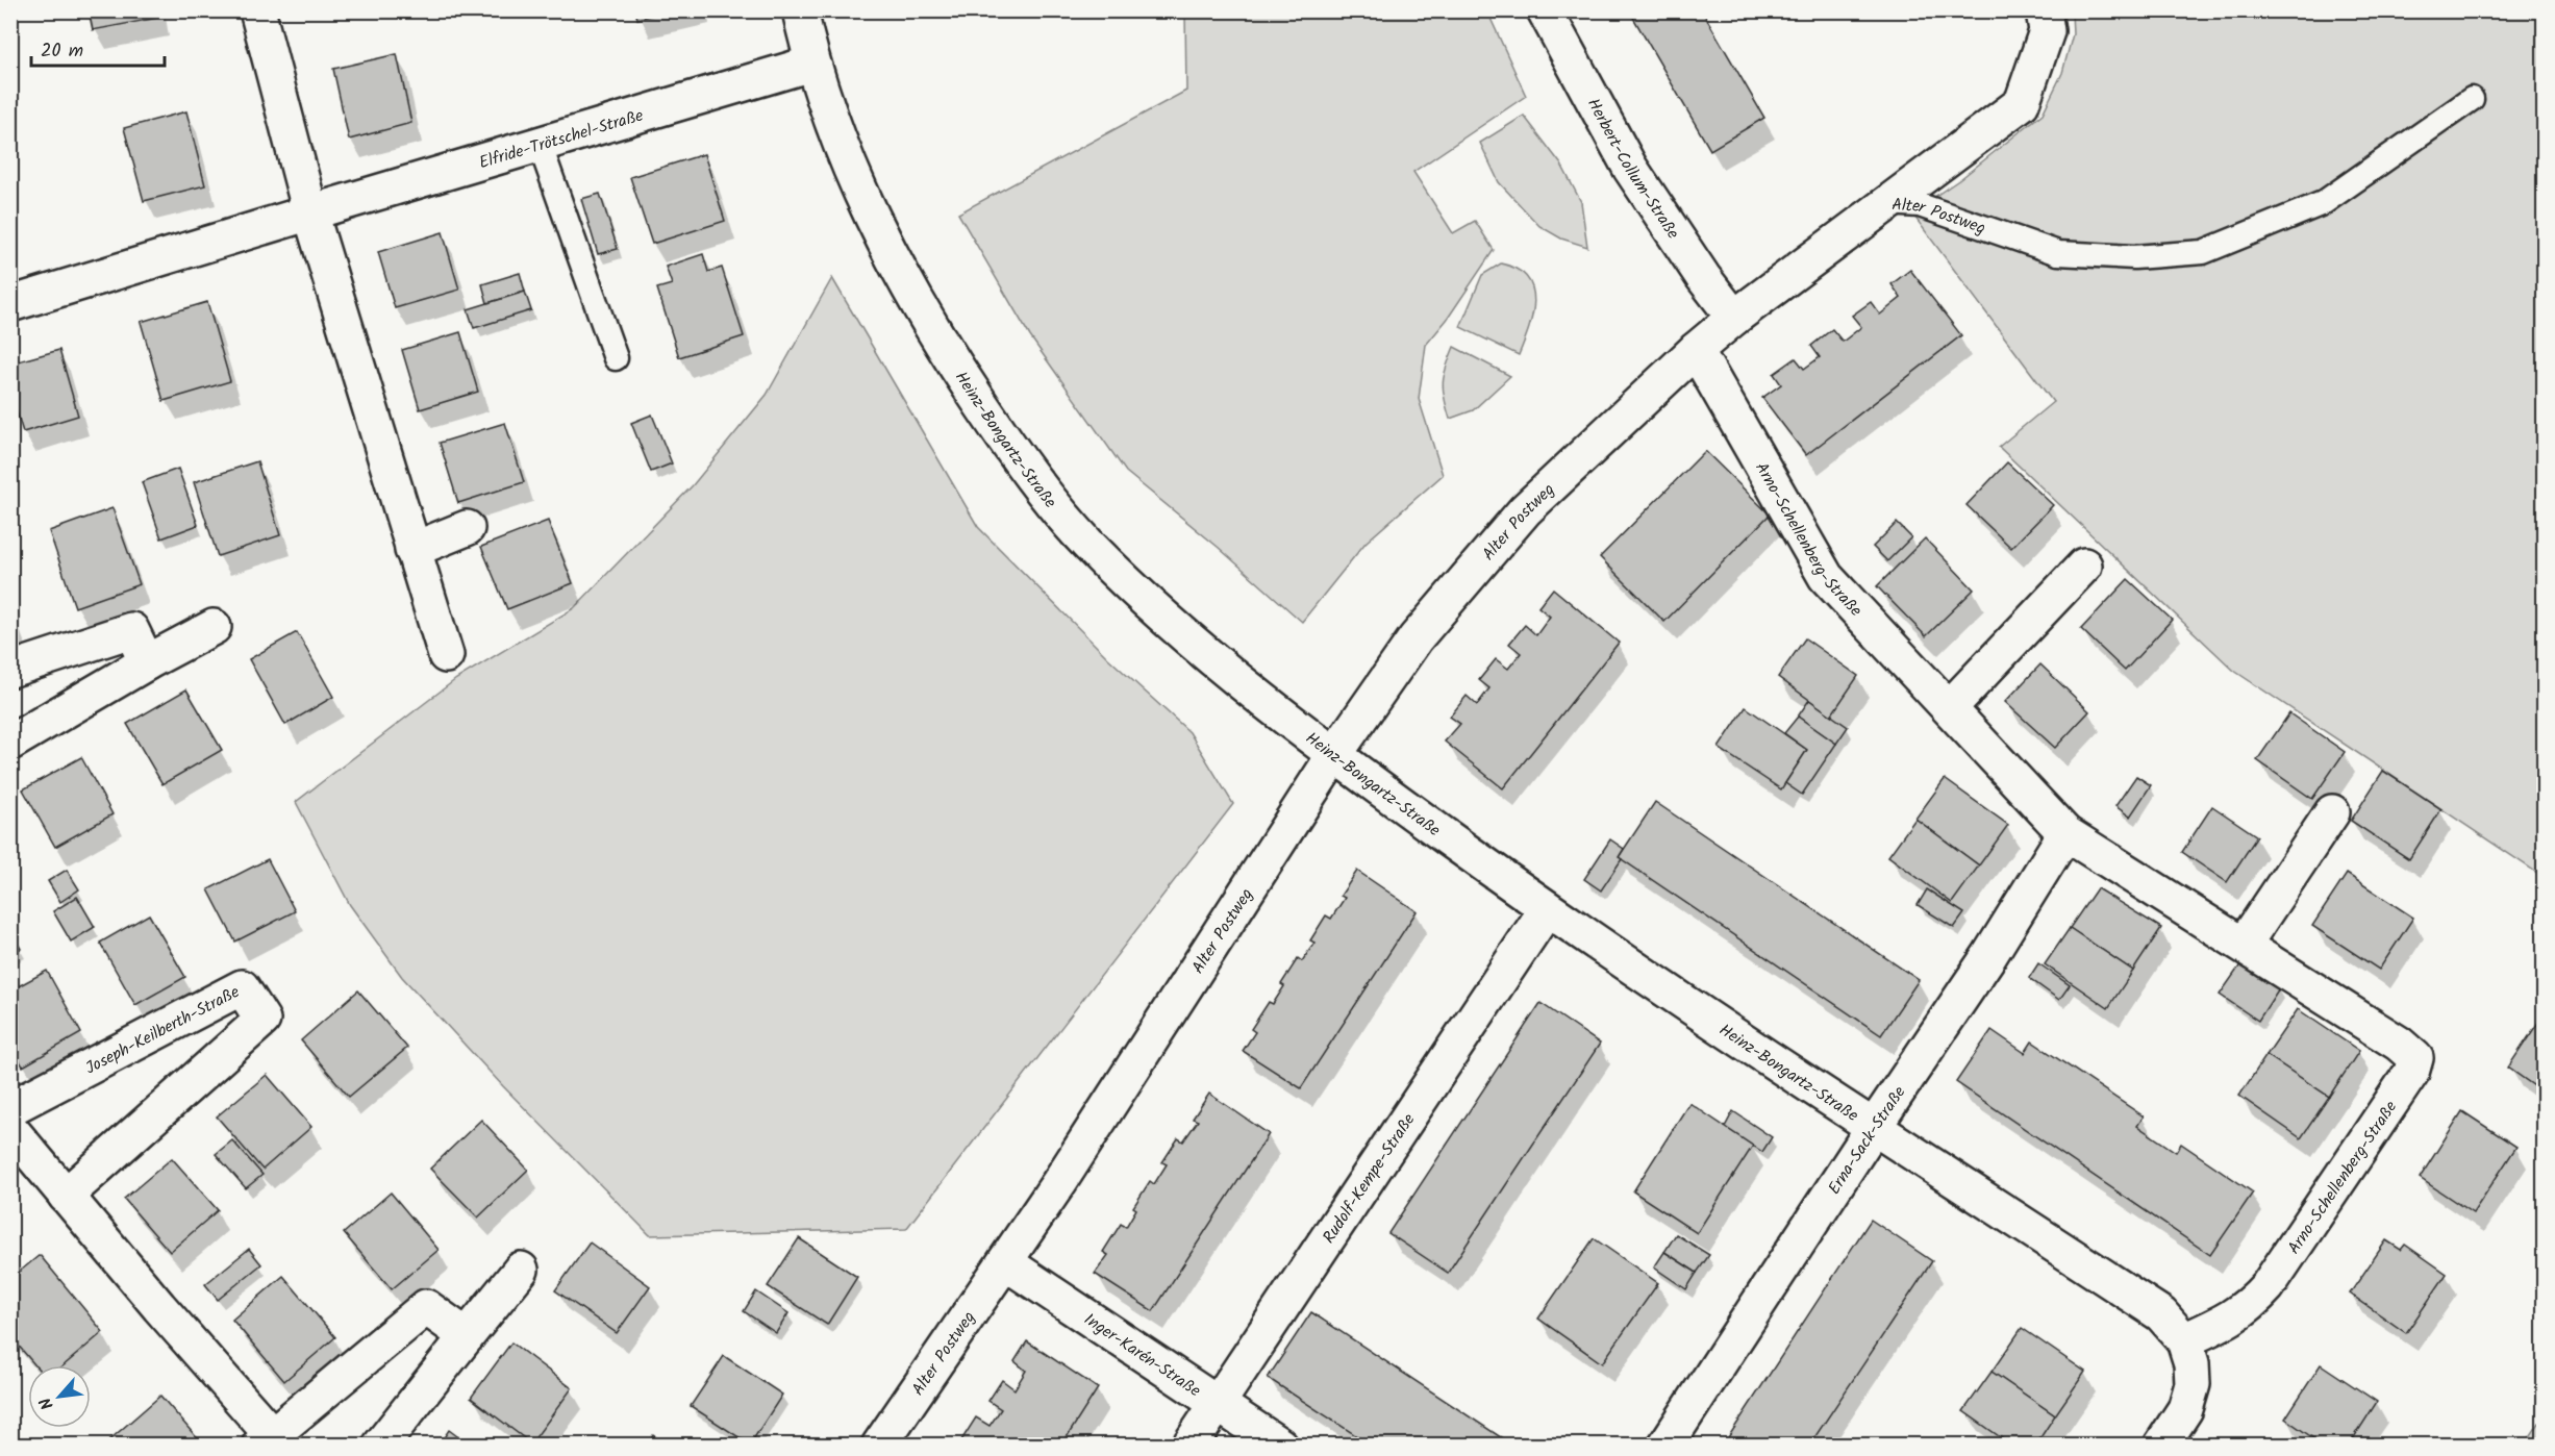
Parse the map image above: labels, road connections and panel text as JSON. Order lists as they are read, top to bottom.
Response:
{
  "streets": {
    "street": [
      "Elfride-Trötschel-Straße",
      "Herbert-Collum-Straße",
      "Alter Postweg",
      "Heinz-Bongartz-Straße",
      "Arno-Schellenberg-Straße",
      "Joseph-Keilberth-Straße",
      "Erna-Sack-Straße",
      "Rudolf-Kempe-Straße",
      "Inger-Karén-Straße"
    ]
  },
  "crossings": [
    ["Elfride-Trötschel-Straße", "Heinz-Bongartz-Straße"],
    ["Herbert-Collum-Straße", "Alter Postweg"],
    ["Alter Postweg", "Heinz-Bongartz-Straße"],
    ["Alter Postweg", "Arno-Schellenberg-Straße"],
    ["Alter Postweg", "Inger-Karén-Straße"],
    ["Heinz-Bongartz-Straße", "Arno-Schellenberg-Straße"],
    ["Heinz-Bongartz-Straße", "Erna-Sack-Straße"],
    ["Heinz-Bongartz-Straße", "Rudolf-Kempe-Straße"],
    ["Arno-Schellenberg-Straße", "Erna-Sack-Straße"],
    ["Rudolf-Kempe-Straße", "Inger-Karén-Straße"]
  ],
  "scale_bar": "20 m",
  "north": "bottom left"
}
